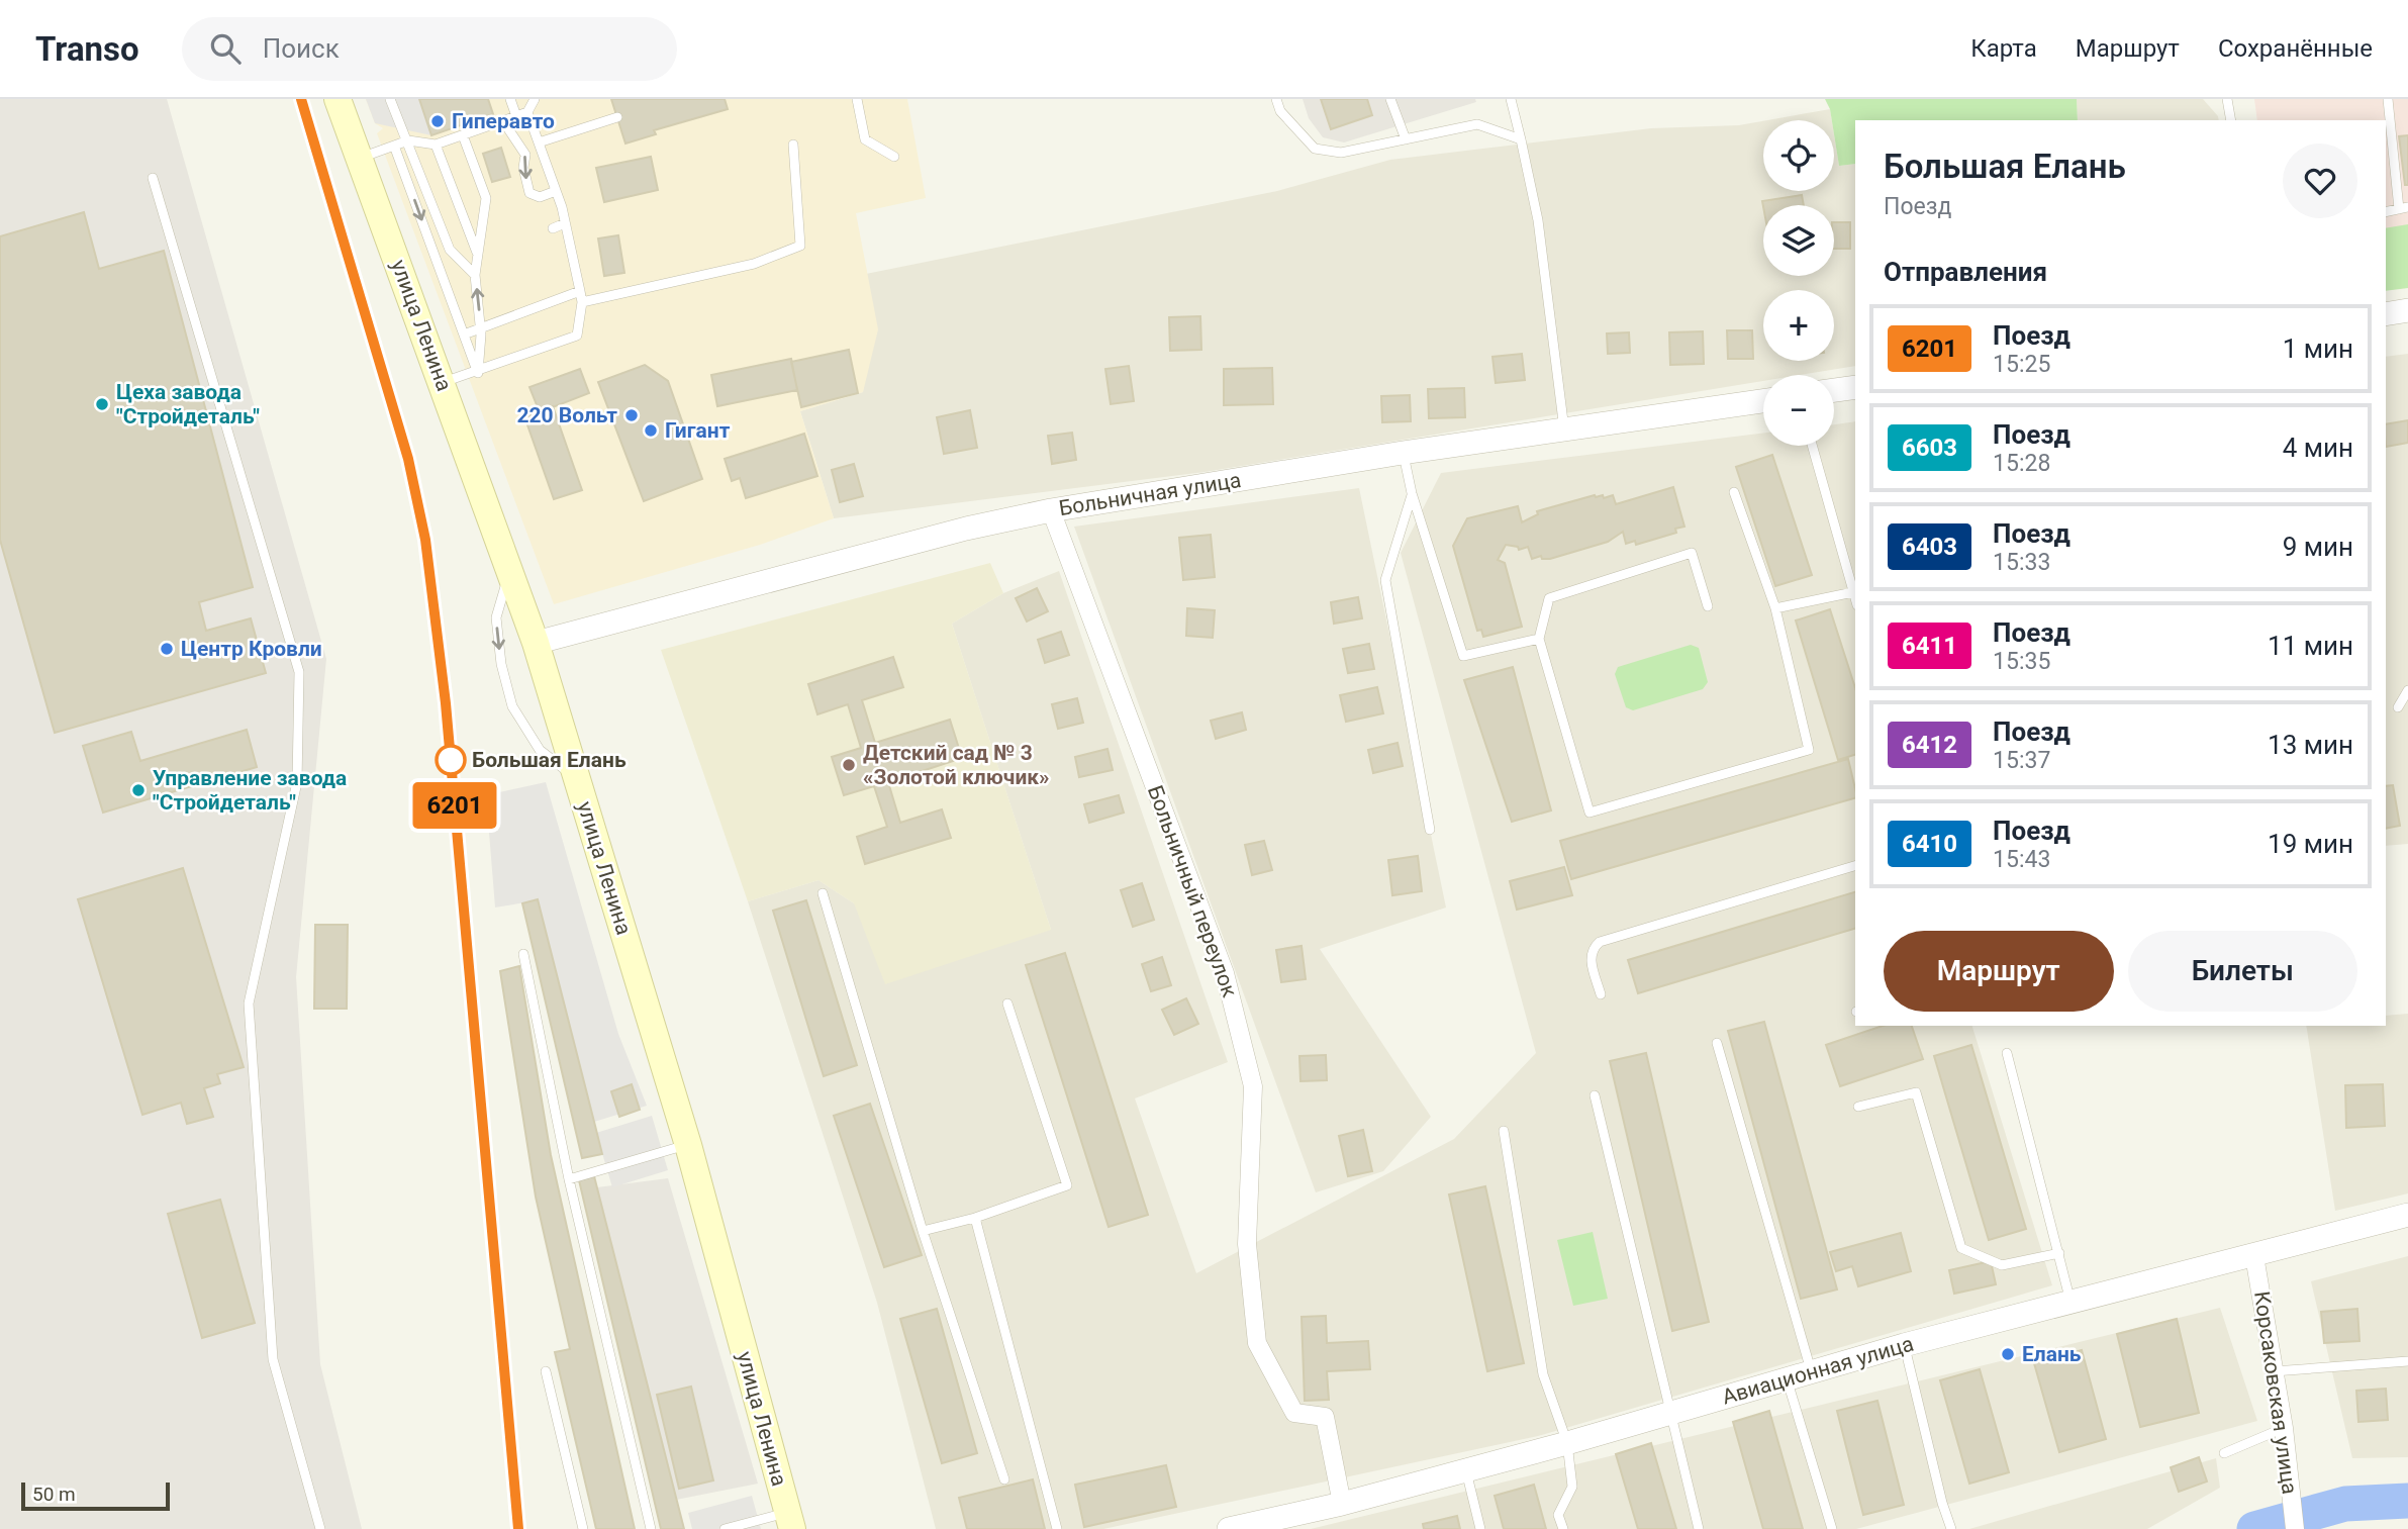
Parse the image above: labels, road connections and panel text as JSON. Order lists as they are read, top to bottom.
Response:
{
  "streets": {
    "main road": ["улица Ленина"],
    "street": [
      "Больничная улица",
      "Больничный переулок",
      "Авиационная улица",
      "Корсаковская улица"
    ]
  },
  "crossings": [
    ["улица Ленина", "Больничная улица"],
    ["Больничная улица", "Больничный переулок"],
    ["Больничный переулок", "Авиационная улица"],
    ["Авиационная улица", "Корсаковская улица"]
  ],
  "places": [
    "Гиперавто",
    "Цеха завода \"Стройдеталь\"",
    "220 Вольт",
    "Гигант",
    "Центр Кровли",
    "Большая Елань",
    "Детский сад № 3 «Золотой ключик»",
    "Управление завода \"Стройдеталь\"",
    "Елань"
  ],
  "scale_bar": "50 m",
  "page": {
    "header": "Transo",
    "search": "Поиск",
    "nav": ["Карта", "Маршрут", "Сохранённые"],
    "on_map": "6201",
    "map_buttons": ["+", "−"],
    "heading": [
      ["Большая Елань", "Поезд"],
      "Отправления"
    ],
    "list": [
      {
        "mark": "6201",
        "name": "Поезд",
        "note": "15:25",
        "value": "1 мин"
      },
      {
        "mark": "6603",
        "name": "Поезд",
        "note": "15:28",
        "value": "4 мин"
      },
      {
        "mark": "6403",
        "name": "Поезд",
        "note": "15:33",
        "value": "9 мин"
      },
      {
        "mark": "6411",
        "name": "Поезд",
        "note": "15:35",
        "value": "11 мин"
      },
      {
        "mark": "6412",
        "name": "Поезд",
        "note": "15:37",
        "value": "13 мин"
      },
      {
        "mark": "6410",
        "name": "Поезд",
        "note": "15:43",
        "value": "19 мин"
      }
    ],
    "buttons": ["Маршрут", "Билеты"],
    "scale": "50 m"
  }
}
